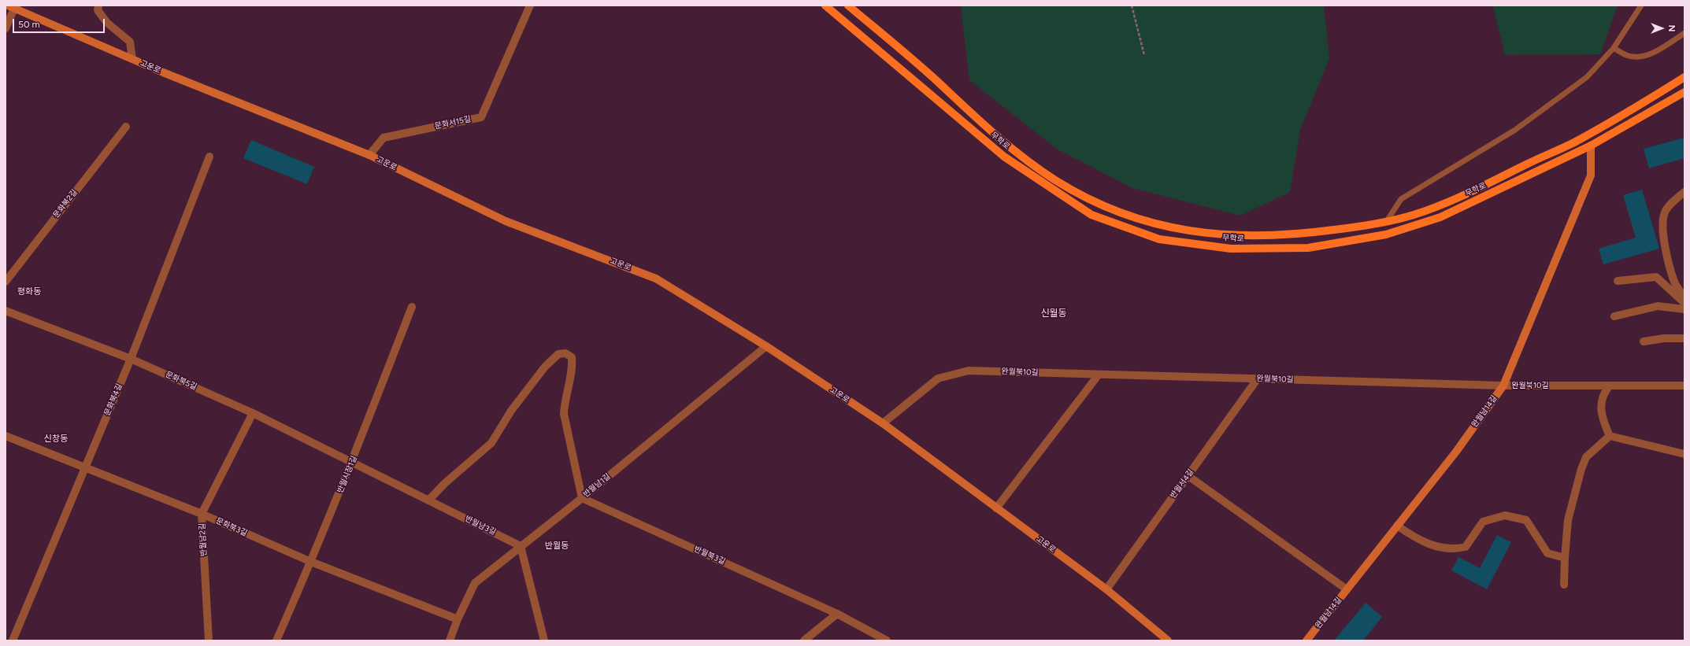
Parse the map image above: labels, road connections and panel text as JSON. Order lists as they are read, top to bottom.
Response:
{
  "streets": {
    "main road": ["고운로", "무학로", "완월남14길"],
    "street": [
      "문화서15길",
      "문화북2길",
      "완월북10길",
      "문화북5길",
      "문화북4길",
      "반월시장1길",
      "반월서4길",
      "반월남1길",
      "반월남3길",
      "문화북3길",
      "반월남2길",
      "반월북3길"
    ]
  },
  "crossings": [
    ["고운로", "문화서15길"],
    ["고운로", "완월북10길"],
    ["고운로", "반월서4길"],
    ["고운로", "반월남1길"],
    ["무학로", "완월남14길"],
    ["완월북10길", "완월남14길"],
    ["완월북10길", "반월서4길"],
    ["문화북5길", "문화북4길"],
    ["문화북5길", "반월시장1길"],
    ["문화북5길", "반월남3길"],
    ["문화북5길", "반월남2길"],
    ["문화북4길", "문화북3길"],
    ["반월시장1길", "반월남3길"],
    ["반월시장1길", "문화북3길"],
    ["반월남1길", "반월남3길"],
    ["반월남1길", "문화북3길"],
    ["반월남1길", "반월북3길"],
    ["문화북3길", "반월남2길"]
  ],
  "districts": [
    "평화동",
    "신월동",
    "신창동",
    "반월동"
  ],
  "scale_bar": "50 m",
  "north": "right"
}
